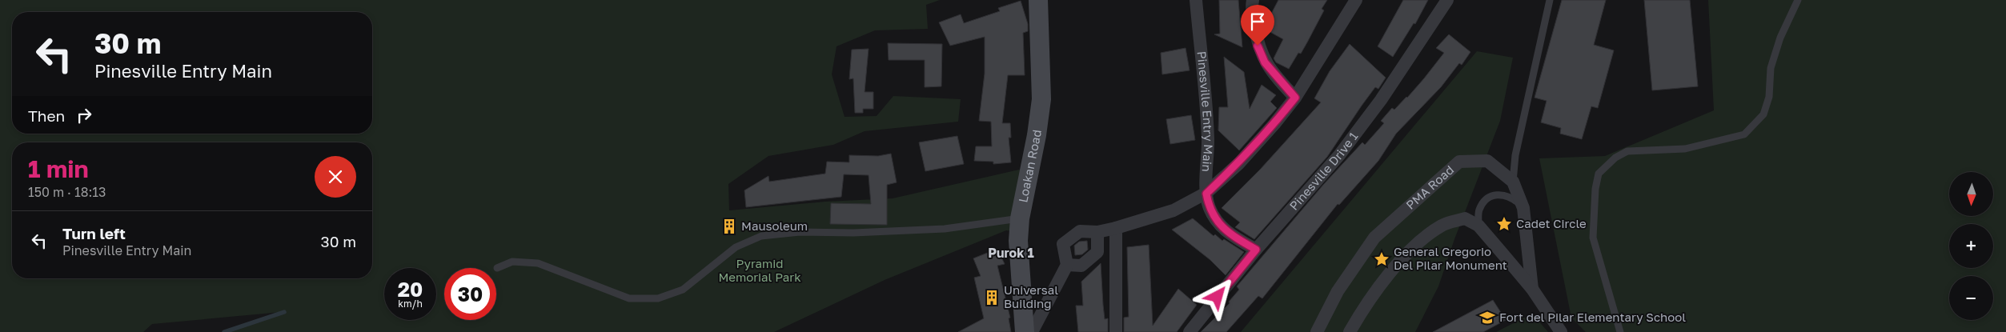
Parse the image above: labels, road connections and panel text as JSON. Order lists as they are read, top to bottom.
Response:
{
  "streets": {
    "main road": ["Loakan Road"],
    "street": ["Pinesville Entry Main", "Pinesville Drive 1", "PMA Road"]
  },
  "crossings": [
    ["Pinesville Entry Main", "Pinesville Drive 1"]
  ],
  "districts": ["Purok 1"],
  "parks": ["Pyramid Memorial Park"],
  "places": {
    "place": ["Cadet Circle", "General Gregorio Del Pilar Monument"],
    "building": ["Mausoleum", "Universal Building"],
    "school or university": ["Fort del Pilar Elementary School"]
  },
  "north": "bottom",
  "page": {
    "turn": ["30 m", "Pinesville Entry Main"],
    "then": "Then",
    "heading": ["1 min", "150 m · 18:13"],
    "map_buttons": ["+", "−"],
    "list": [
      {
        "name": "Turn left",
        "note": "Pinesville Entry Main",
        "value": "30 m"
      }
    ],
    "speed": "20 km/h",
    "limit": "30"
  }
}
